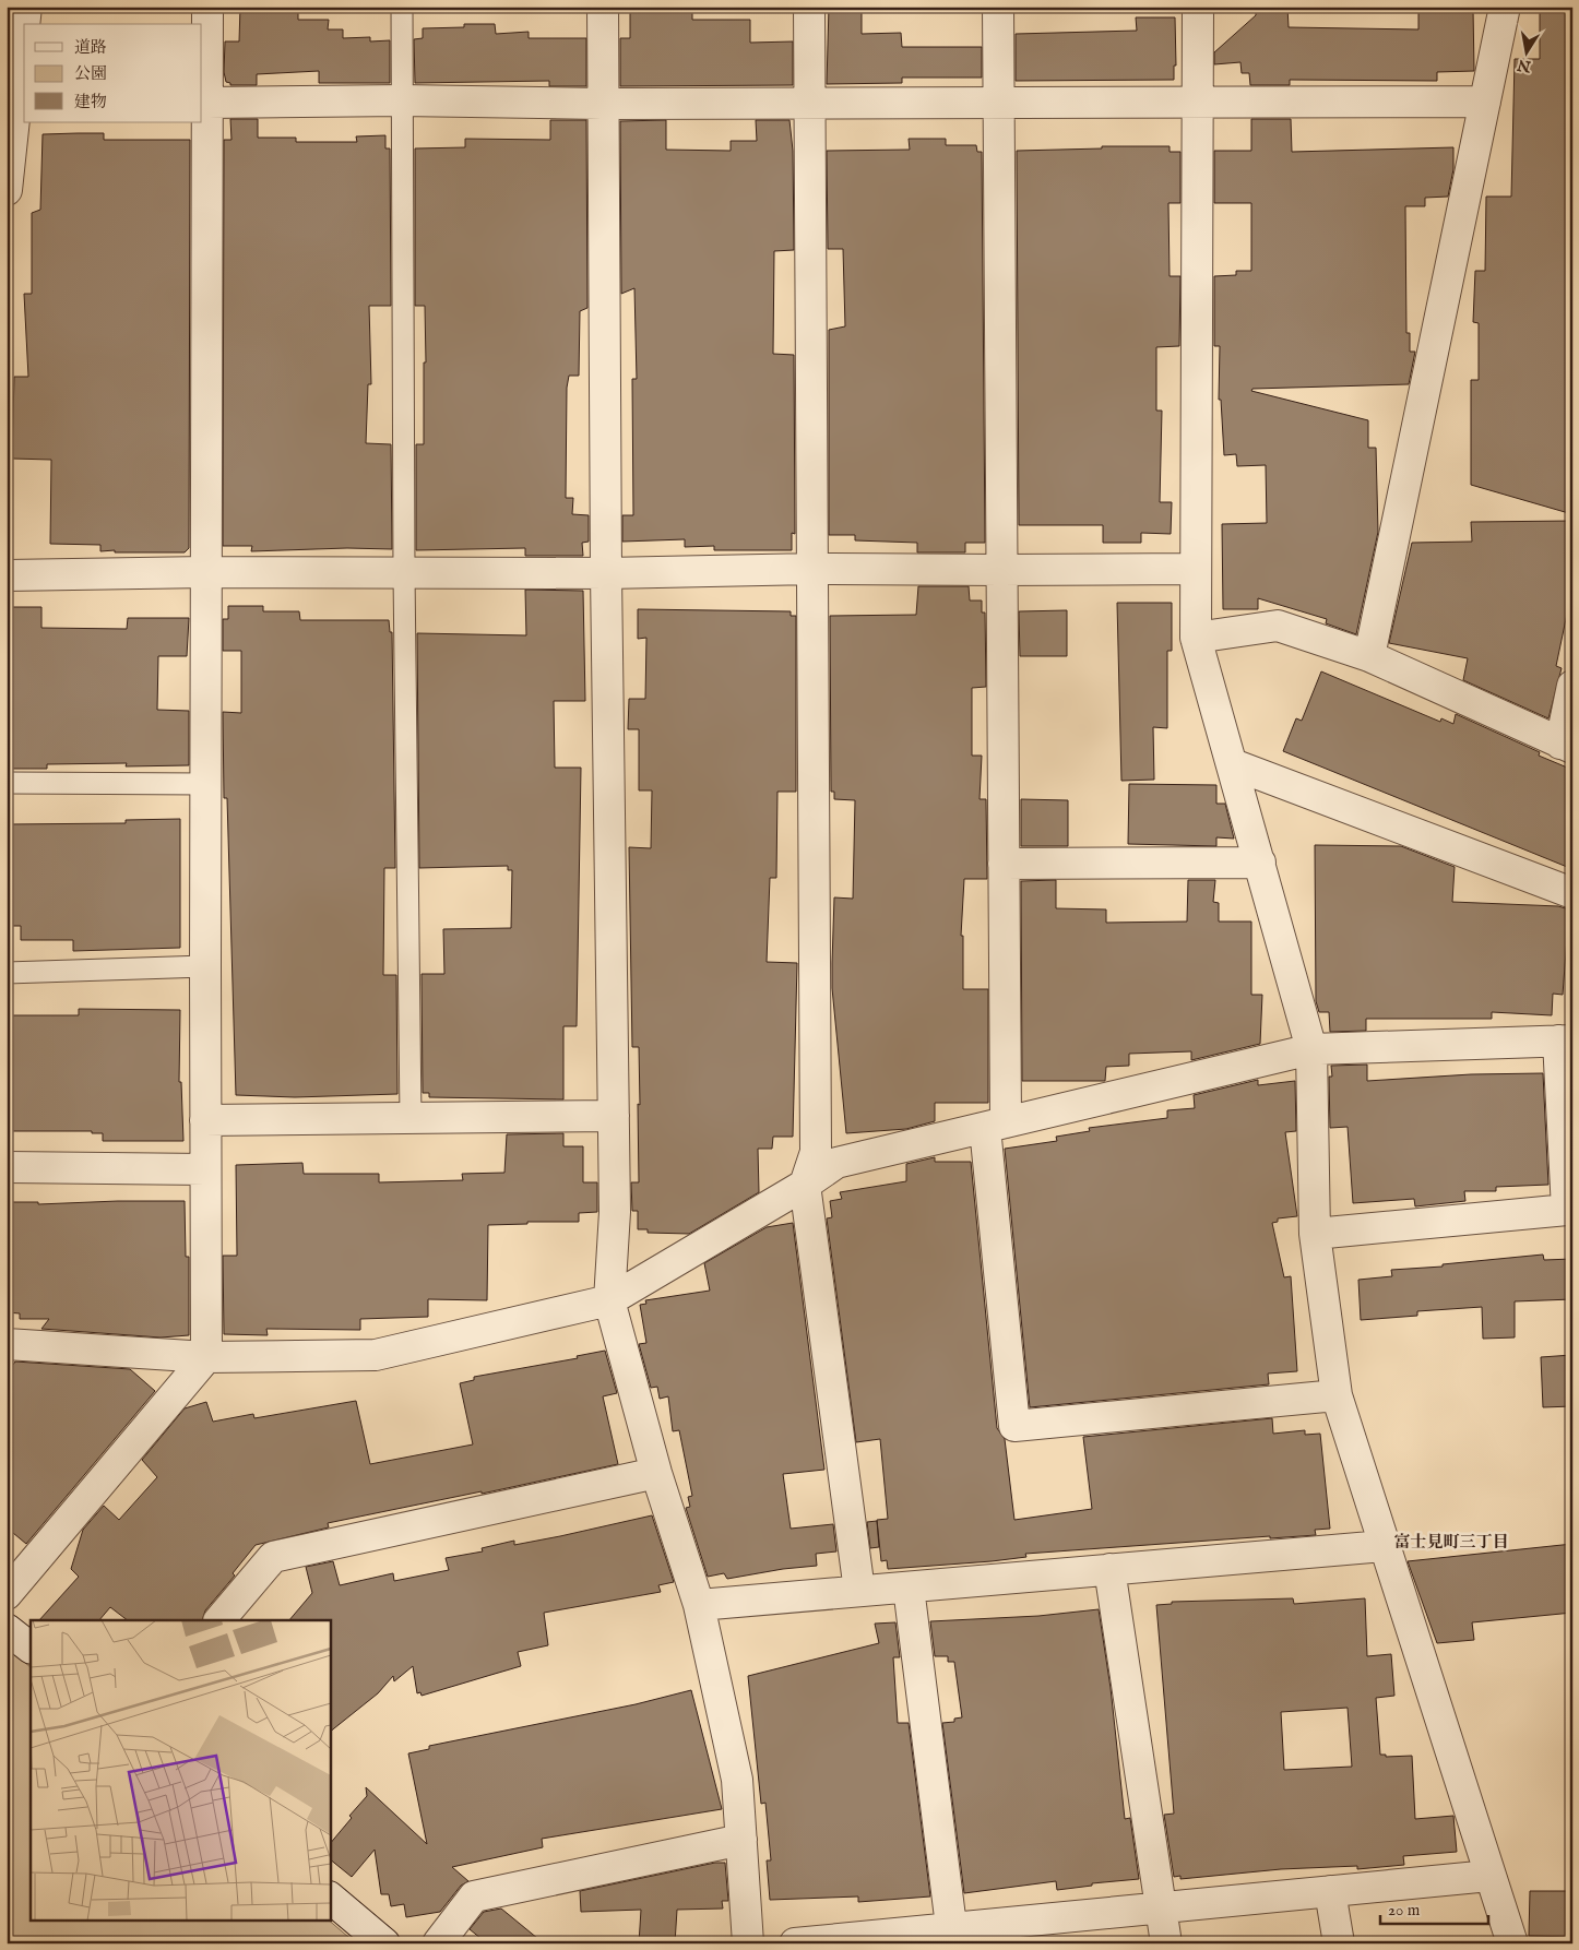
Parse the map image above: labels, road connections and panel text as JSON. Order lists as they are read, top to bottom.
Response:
{
  "districts": ["富士見町三丁目"],
  "legend": ["道路", "公園", "建物"],
  "scale_bar": "20 m",
  "north": "bottom"
}
